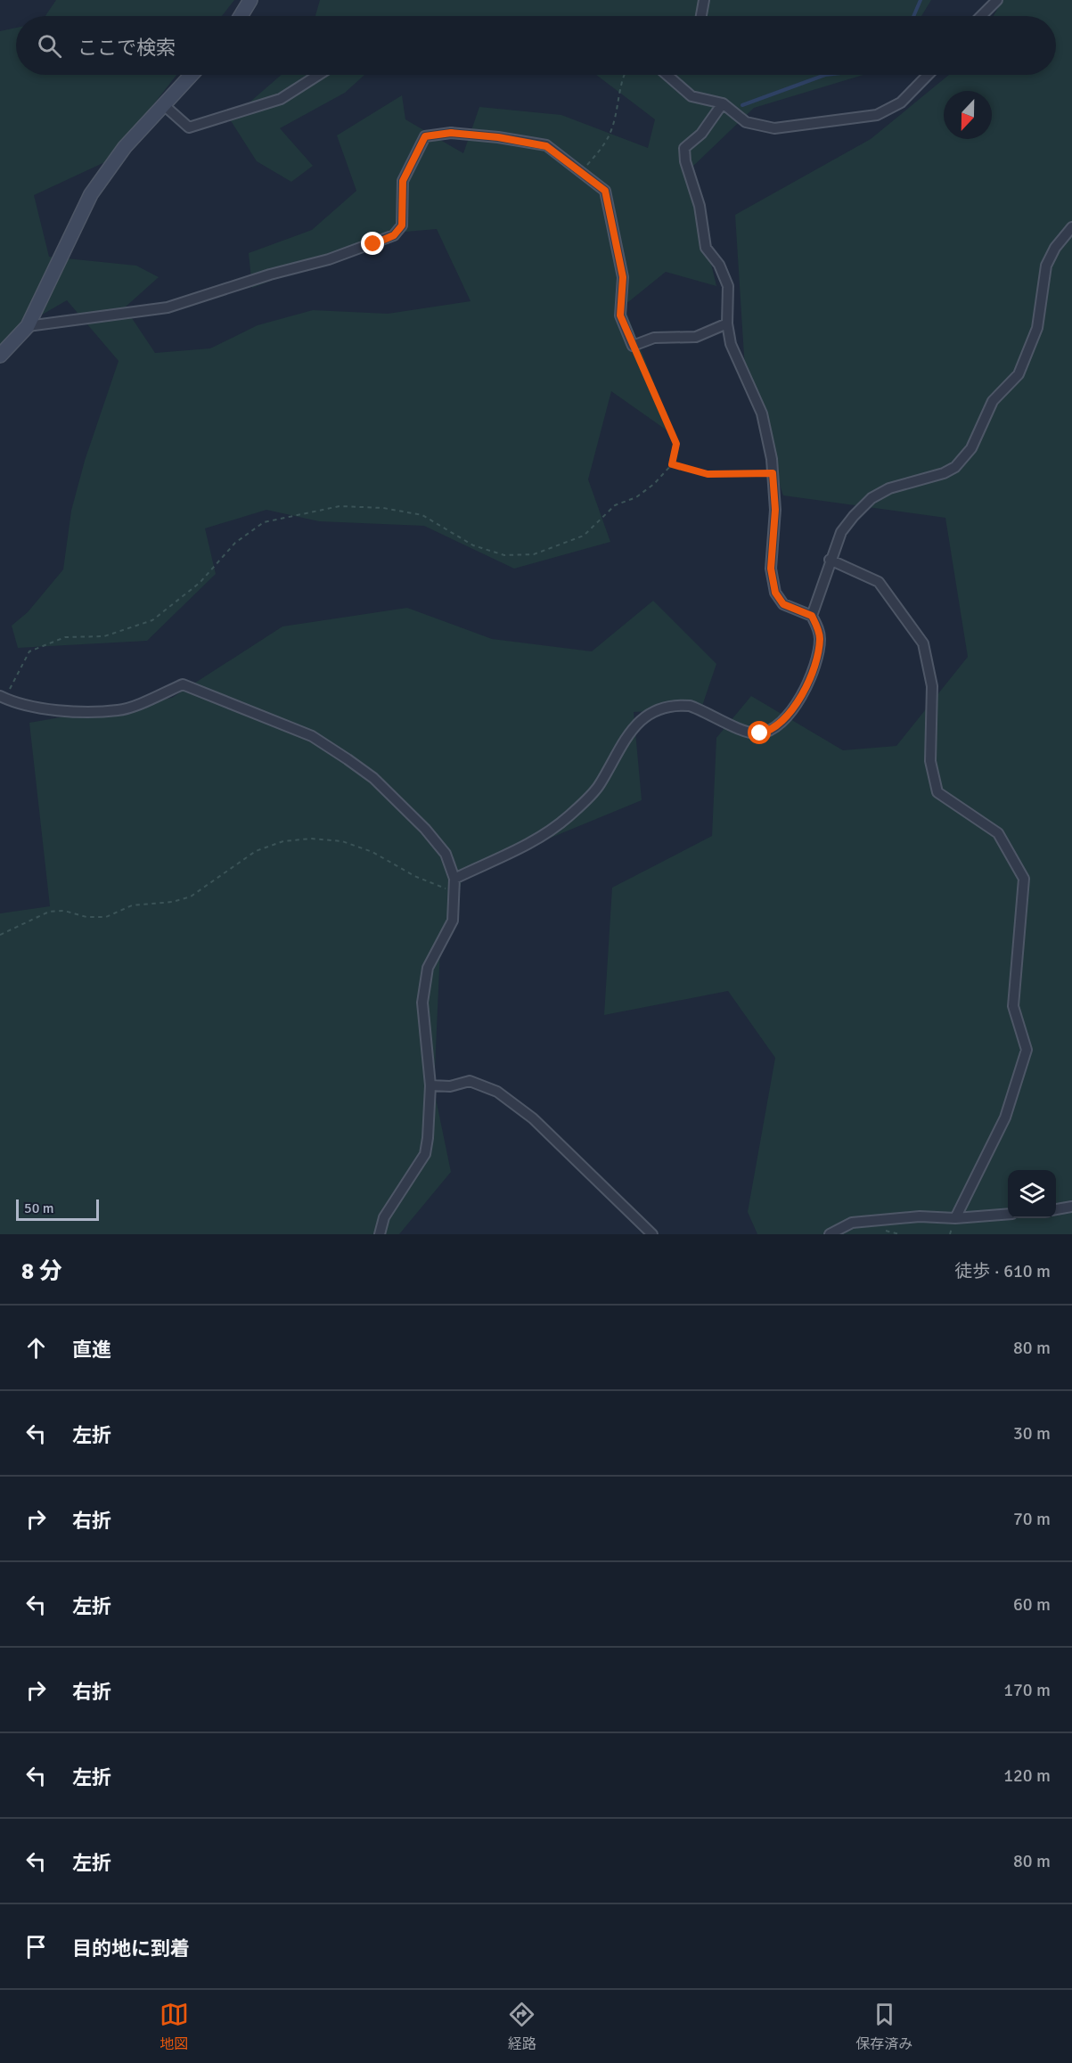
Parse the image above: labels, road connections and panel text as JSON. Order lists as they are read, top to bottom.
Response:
{
  "scale_bar": "50 m",
  "north": "bottom",
  "page": {
    "search": "ここで検索",
    "scale": "50 m",
    "heading": ["8 分", "徒歩 · 610 m"],
    "list": [
      ["直進", "80 m"],
      ["左折", "30 m"],
      ["右折", "70 m"],
      ["左折", "60 m"],
      ["右折", "170 m"],
      ["左折", "120 m"],
      ["左折", "80 m"],
      "目的地に到着"
    ],
    "nav": ["地図", "経路", "保存済み"]
  }
}
